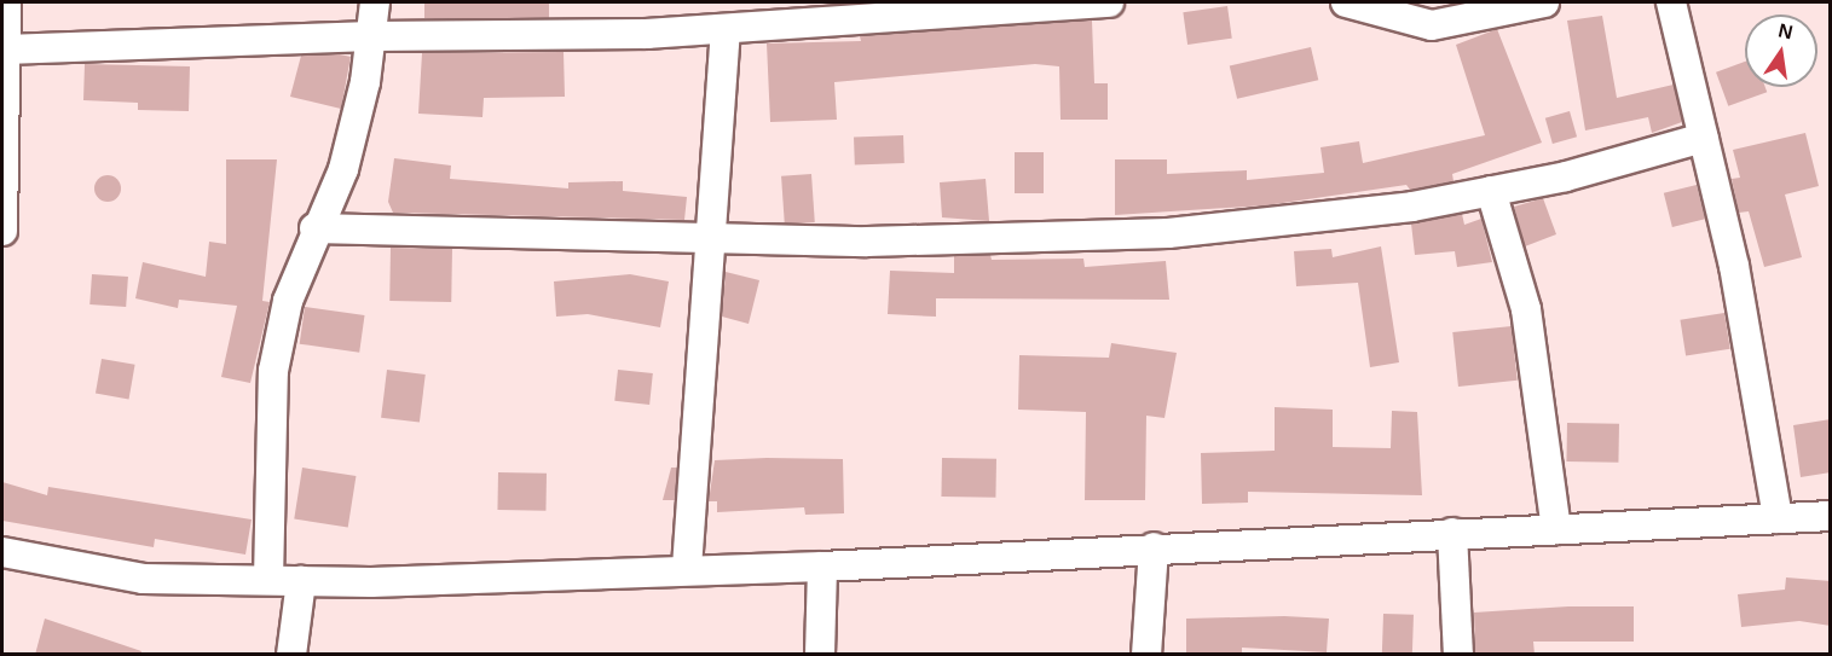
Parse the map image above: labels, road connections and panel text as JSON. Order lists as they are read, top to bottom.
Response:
{
  "north": "top"
}
